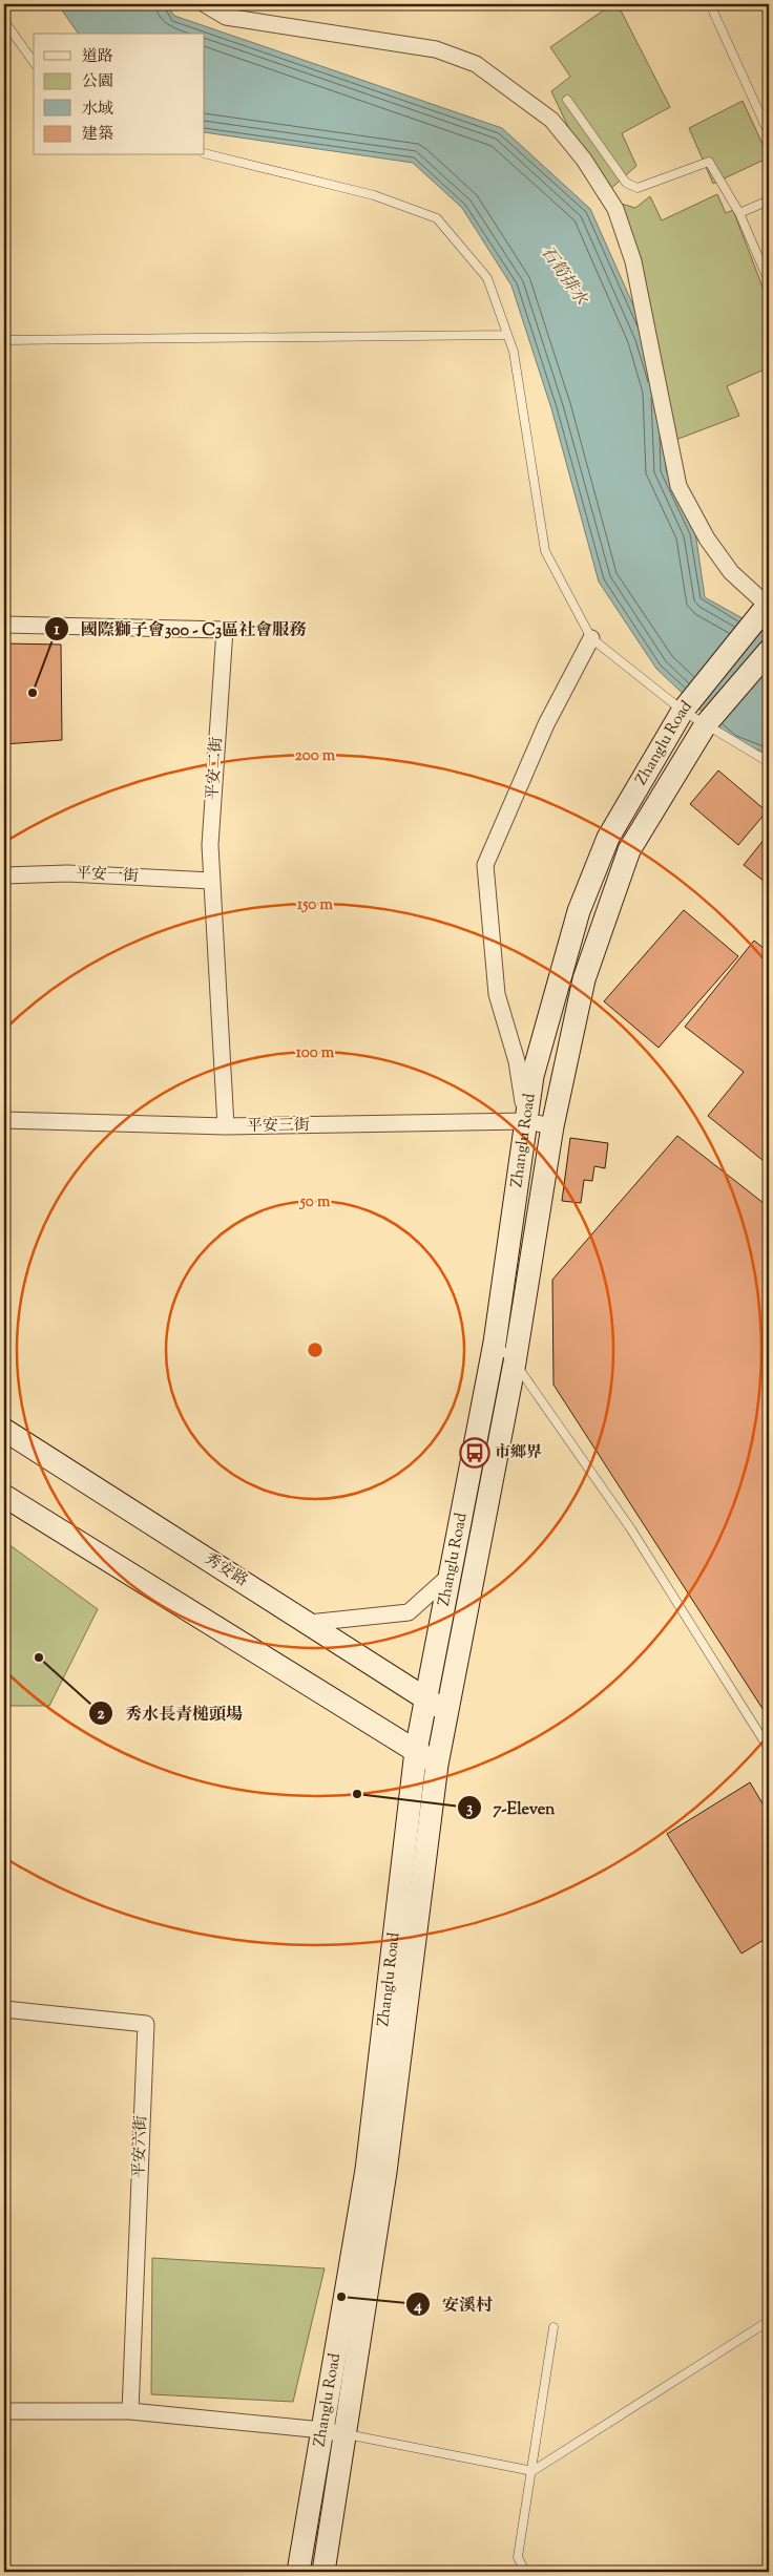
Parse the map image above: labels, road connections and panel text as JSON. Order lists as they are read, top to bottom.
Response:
{
  "streets": {
    "main road": ["Zhanglu Road", "秀安路"],
    "street": [
      "平安二街",
      "平安一街",
      "平安三街",
      "平安六街"
    ]
  },
  "crossings": [
    ["Zhanglu Road", "平安三街"],
    ["Zhanglu Road", "秀安路"],
    ["平安二街", "平安一街"],
    ["平安二街", "平安三街"]
  ],
  "water": ["石筍排水"],
  "places": {
    "other": [
      "國際獅子會300 - C3區社會服務",
      "秀水長青槌頭場",
      "7-Eleven",
      "安溪村"
    ],
    "bus stop": ["市鄉界"]
  },
  "legend": [
    "道路",
    "公園",
    "水域",
    "建築"
  ],
  "rings": [
    "200 m",
    "150 m",
    "100 m",
    "50 m"
  ]
}
